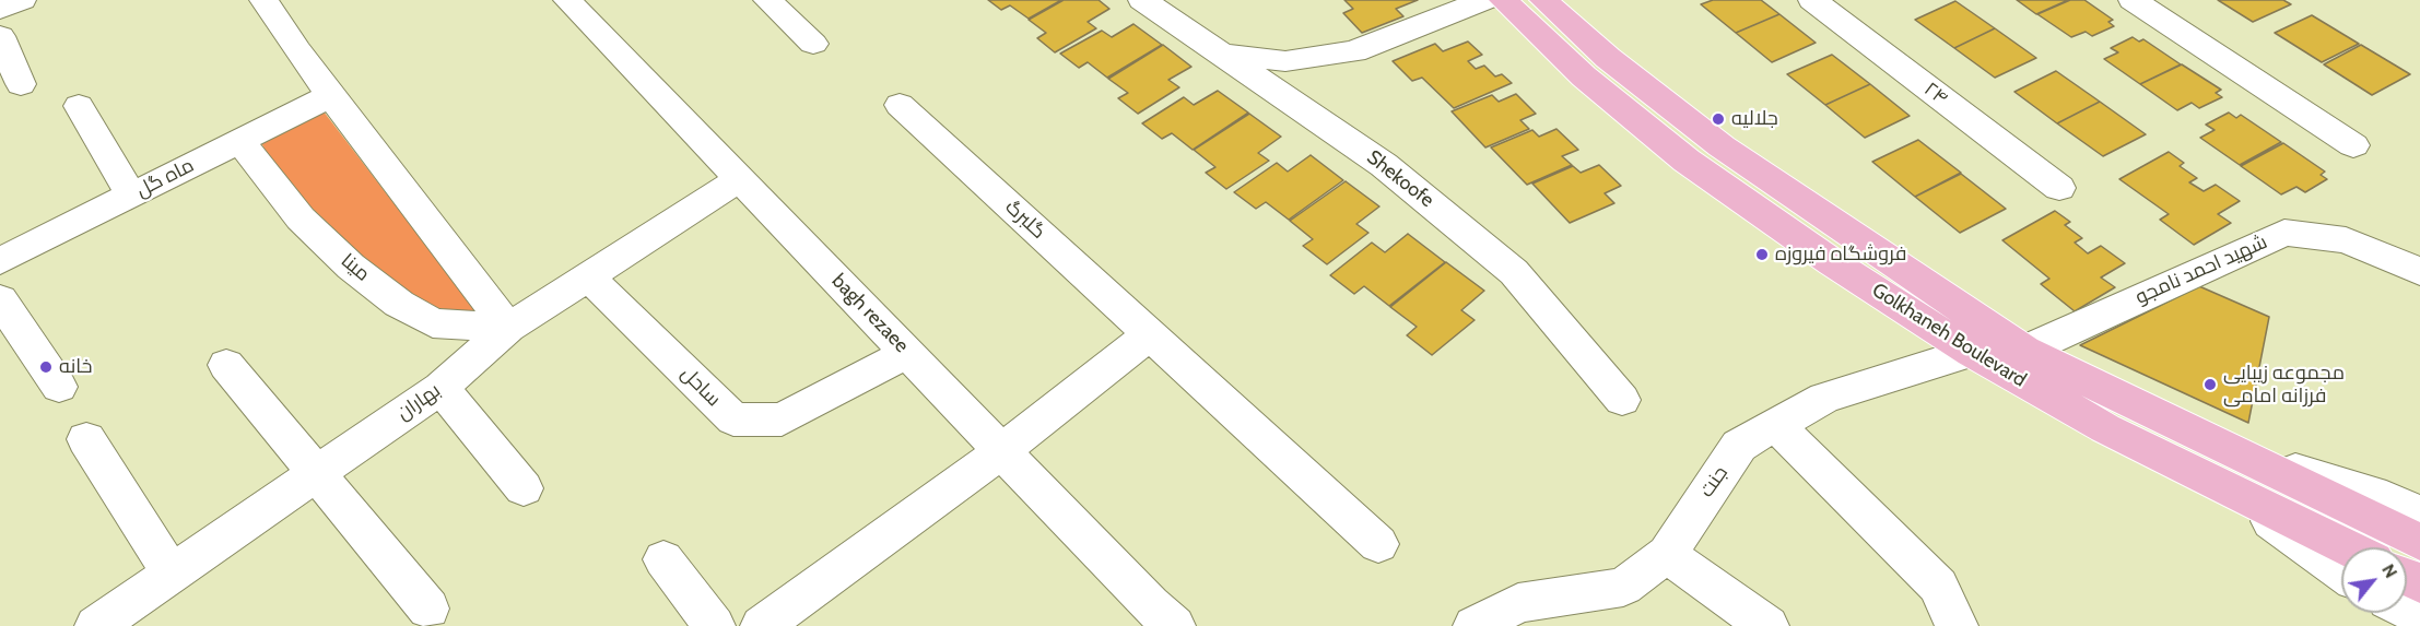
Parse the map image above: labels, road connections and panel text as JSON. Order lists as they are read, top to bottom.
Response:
{
  "streets": {
    "main road": ["Golkhaneh Boulevard"],
    "street": [
      "۲۴",
      "ماه گل",
      "Shekoofe",
      "گلبرگ",
      "مینا",
      "شهید احمد نامجو",
      "bagh rezaee",
      "ساحل",
      "بهاران",
      "جنت"
    ]
  },
  "crossings": [
    ["ماه گل", "مینا"],
    ["مینا", "بهاران"],
    ["شهید احمد نامجو", "Golkhaneh Boulevard"],
    ["bagh rezaee", "ساحل"],
    ["bagh rezaee", "بهاران"],
    ["Golkhaneh Boulevard", "جنت"],
    ["ساحل", "بهاران"]
  ],
  "places": [
    "جلالیه",
    "فروشگاه فیروزه",
    "خانه",
    "مجموعه زیبایی فرزانه امامی"
  ],
  "north": "top right"
}
